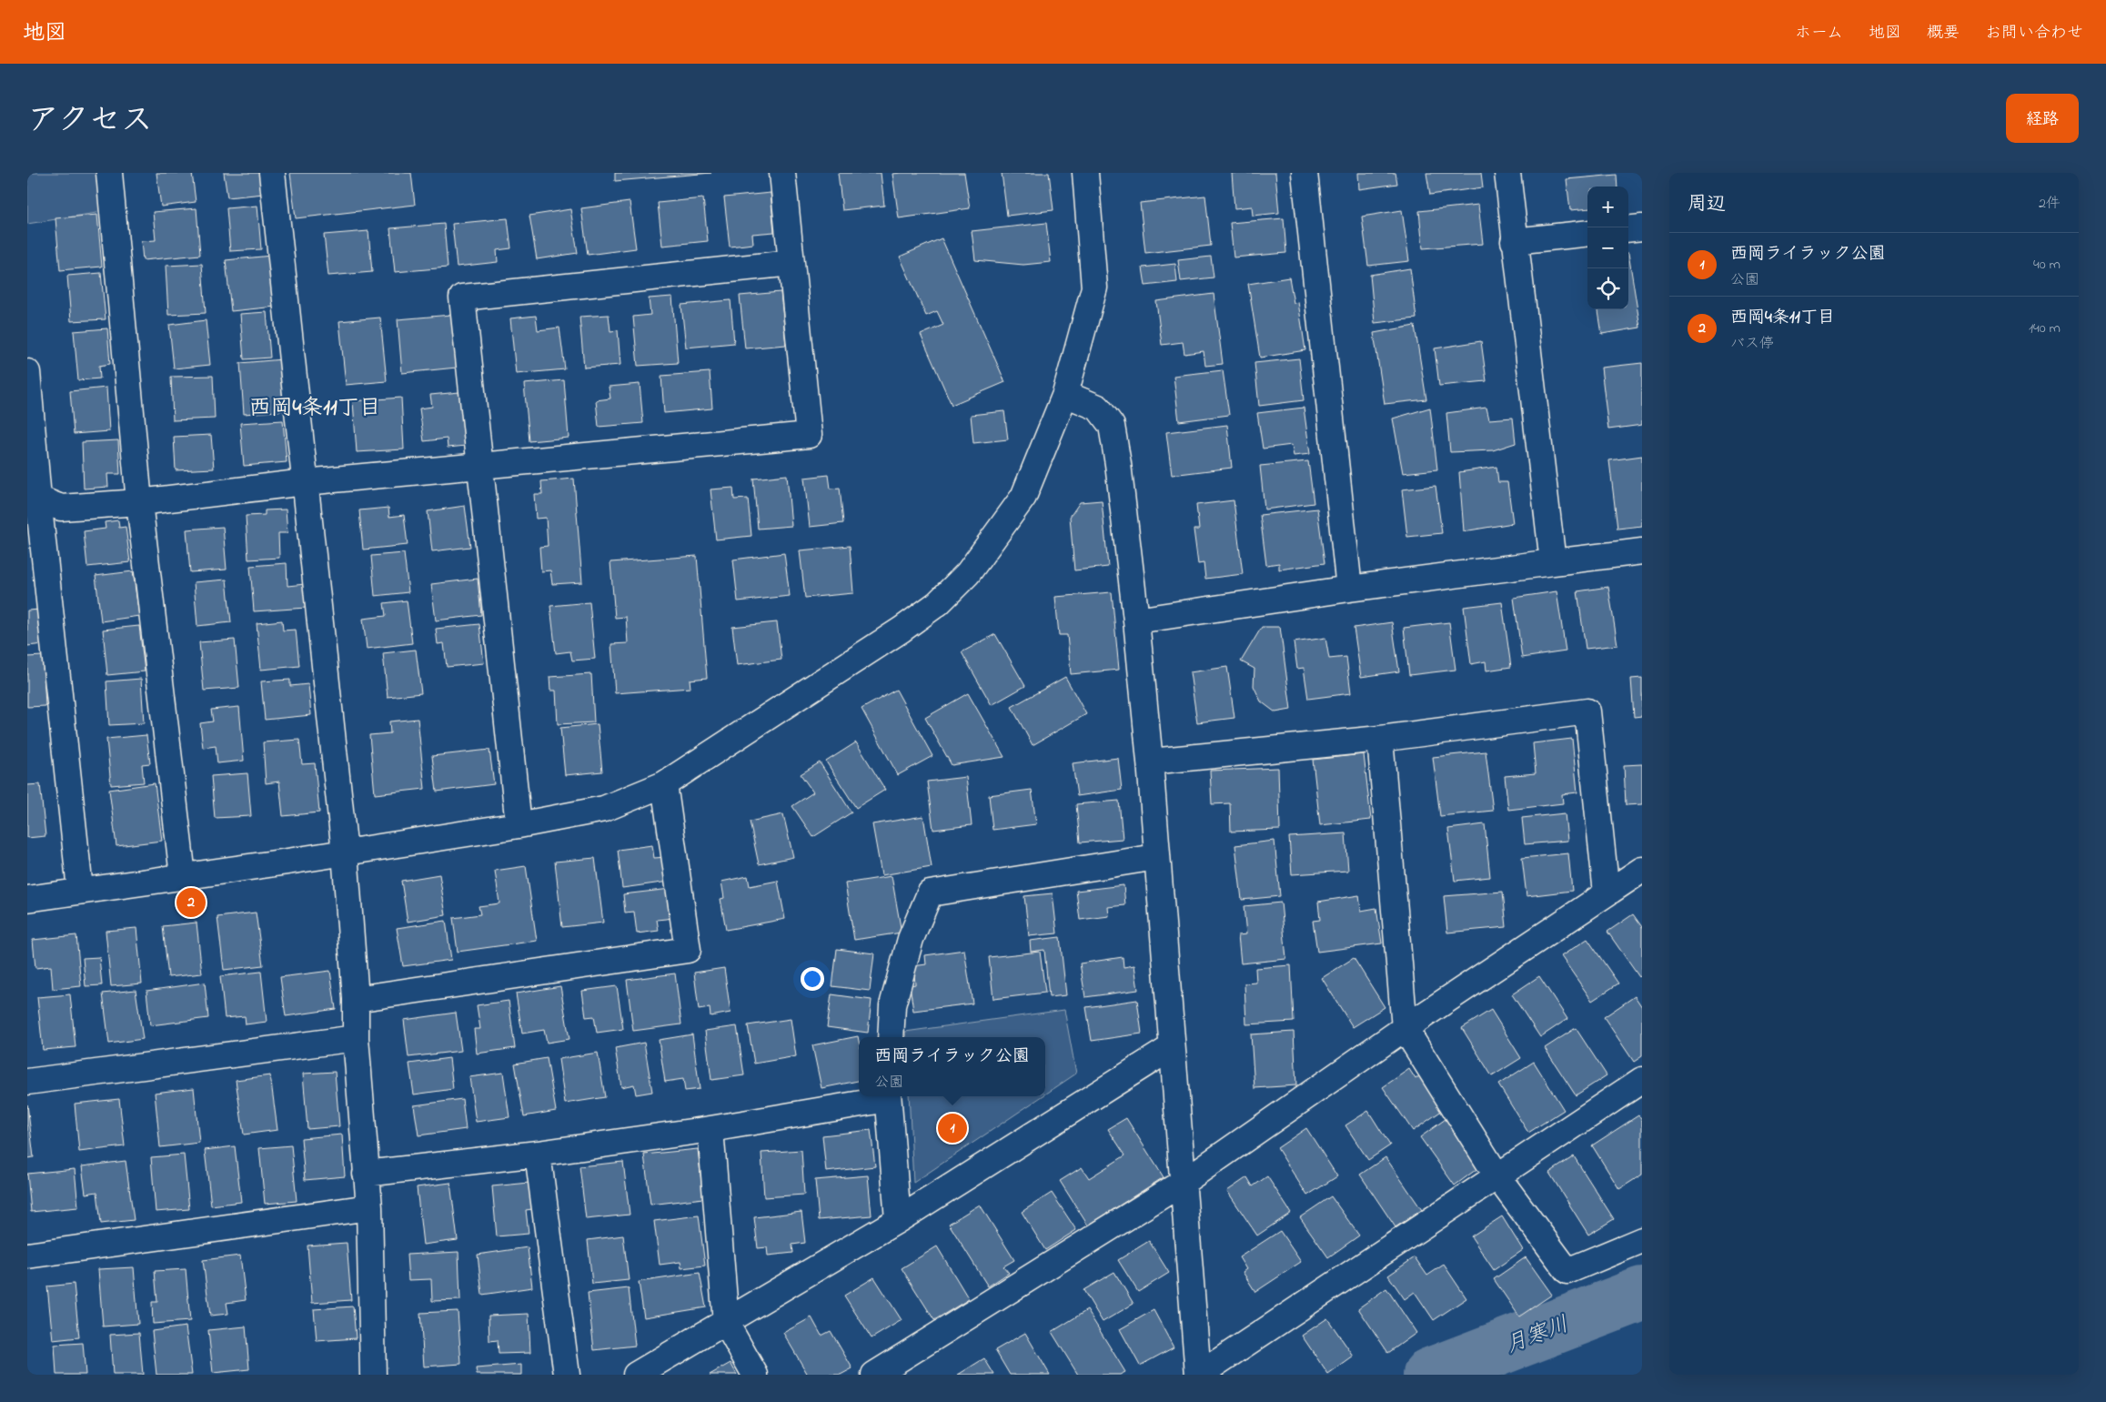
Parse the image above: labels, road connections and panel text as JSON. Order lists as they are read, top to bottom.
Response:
{
  "districts": ["西岡4条11丁目"],
  "water": ["月寒川"],
  "page": {
    "header": "地図",
    "nav": [
      "ホーム",
      "地図",
      "概要",
      "お問い合わせ"
    ],
    "title": "アクセス",
    "buttons": "経路",
    "heading": ["周辺", "2件"],
    "map_buttons": ["+", "−"],
    "list": [
      {
        "mark": "1",
        "name": "西岡ライラック公園",
        "note": "公園",
        "value": "40 m"
      },
      {
        "mark": "2",
        "name": "西岡4条11丁目",
        "note": "バス停",
        "value": "140 m"
      }
    ],
    "pins": ["2", "1"],
    "popup": ["西岡ライラック公園", "公園"]
  }
}
